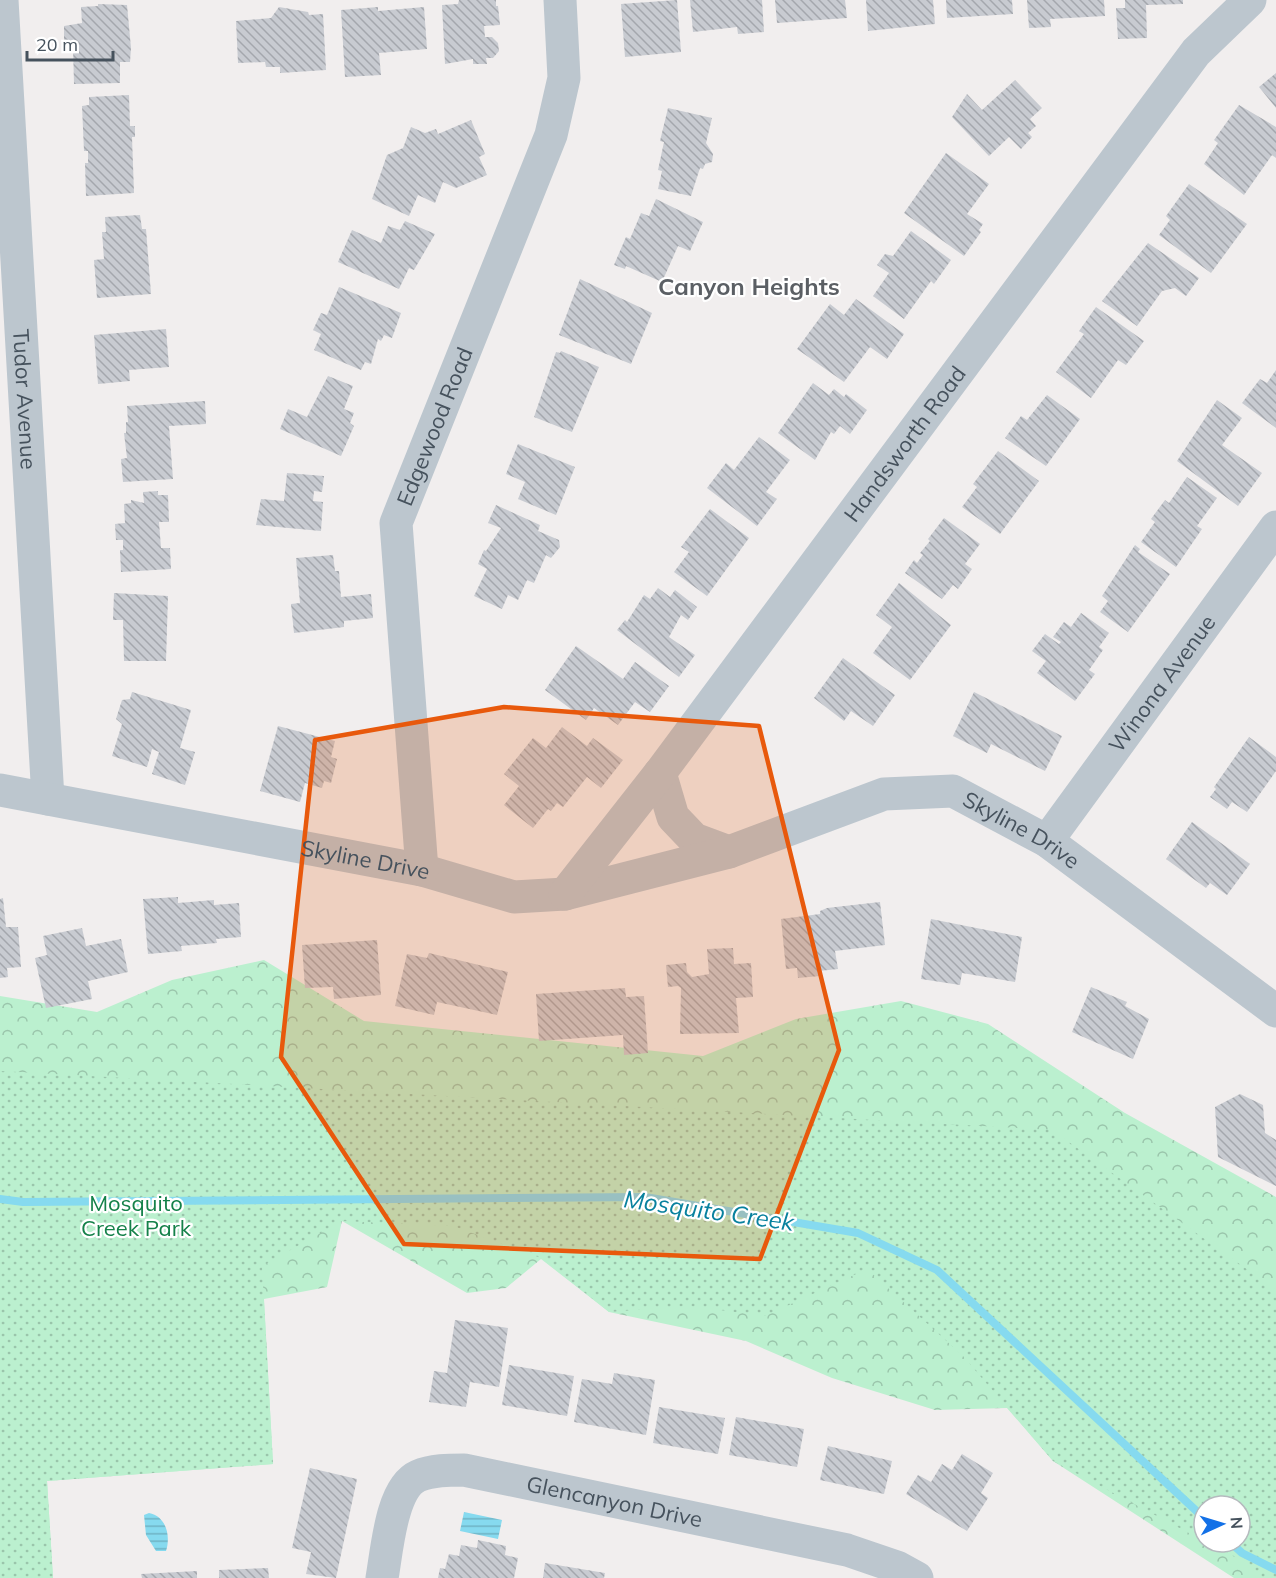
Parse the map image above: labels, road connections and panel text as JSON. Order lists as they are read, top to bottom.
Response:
{
  "streets": {
    "street": [
      "Tudor Avenue",
      "Edgewood Road",
      "Handsworth Road",
      "Winona Avenue",
      "Skyline Drive",
      "Glencanyon Drive"
    ]
  },
  "crossings": [
    ["Tudor Avenue", "Skyline Drive"],
    ["Edgewood Road", "Skyline Drive"],
    ["Handsworth Road", "Skyline Drive"],
    ["Winona Avenue", "Skyline Drive"]
  ],
  "districts": ["Canyon Heights"],
  "water": ["Mosquito Creek"],
  "parks": ["Mosquito Creek Park"],
  "scale_bar": "20 m",
  "north": "right"
}
